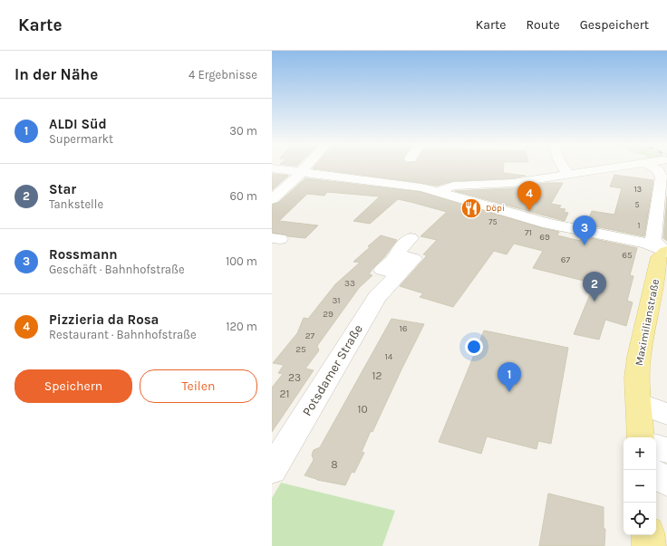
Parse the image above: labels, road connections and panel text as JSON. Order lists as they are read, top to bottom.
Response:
{
  "streets": {
    "main road": ["Maximilianstraße"],
    "street": ["Potsdamer Straße"]
  },
  "places": {
    "restaurant": ["Döpi"]
  },
  "house_numbers": [
    "13",
    "5",
    "75",
    "1",
    "71",
    "69",
    "65",
    "67",
    "33",
    "31",
    "29",
    "16",
    "27",
    "25",
    "14",
    "12",
    "23",
    "21",
    "10",
    "8"
  ],
  "page": {
    "header": "Karte",
    "nav": ["Karte", "Route", "Gespeichert"],
    "heading": ["In der Nähe", "4 Ergebnisse"],
    "list": [
      {
        "mark": "1",
        "name": "ALDI Süd",
        "note": "Supermarkt",
        "value": "30 m"
      },
      {
        "mark": "2",
        "name": "Star",
        "note": "Tankstelle",
        "value": "60 m"
      },
      {
        "mark": "3",
        "name": "Rossmann",
        "note": "Geschäft · Bahnhofstraße",
        "value": "100 m"
      },
      {
        "mark": "4",
        "name": "Pizzieria da Rosa",
        "note": "Restaurant · Bahnhofstraße",
        "value": "120 m"
      }
    ],
    "pins": [
      "4",
      "3",
      "2",
      "1"
    ],
    "buttons": ["Speichern", "Teilen"],
    "map_buttons": ["+", "−"]
  }
}
